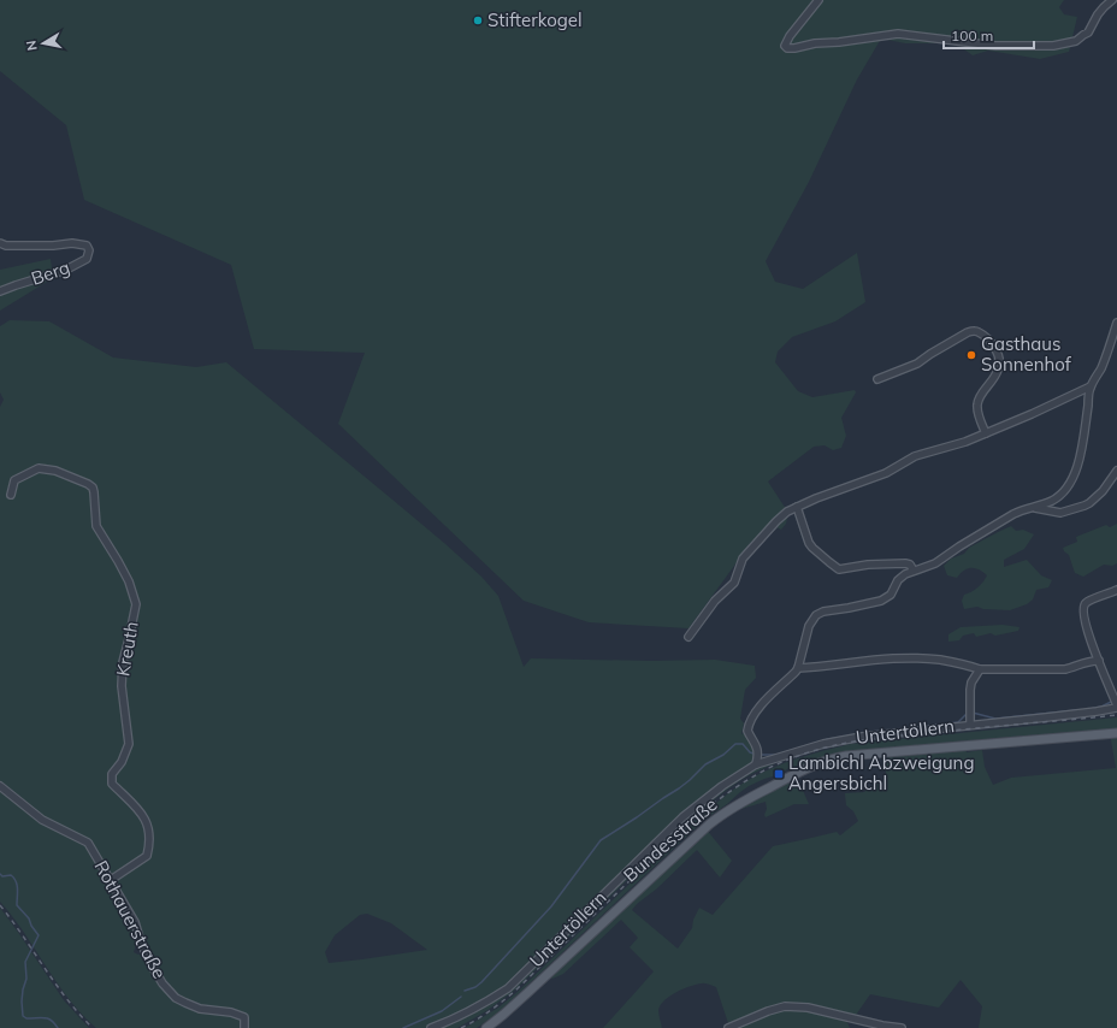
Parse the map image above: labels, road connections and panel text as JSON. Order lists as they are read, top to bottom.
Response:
{
  "streets": {
    "main road": ["Bundesstraße"],
    "street": [
      "Berg",
      "Kreuth",
      "Untertöllern",
      "Rothauerstraße"
    ]
  },
  "crossings": [
    ["Kreuth", "Rothauerstraße"]
  ],
  "places": {
    "other": ["Stifterkogel", "Gasthaus Sonnenhof"],
    "transit": ["Lambichl Abzweigung Angersbichl"]
  },
  "scale_bar": "100 m",
  "north": "left"
}
